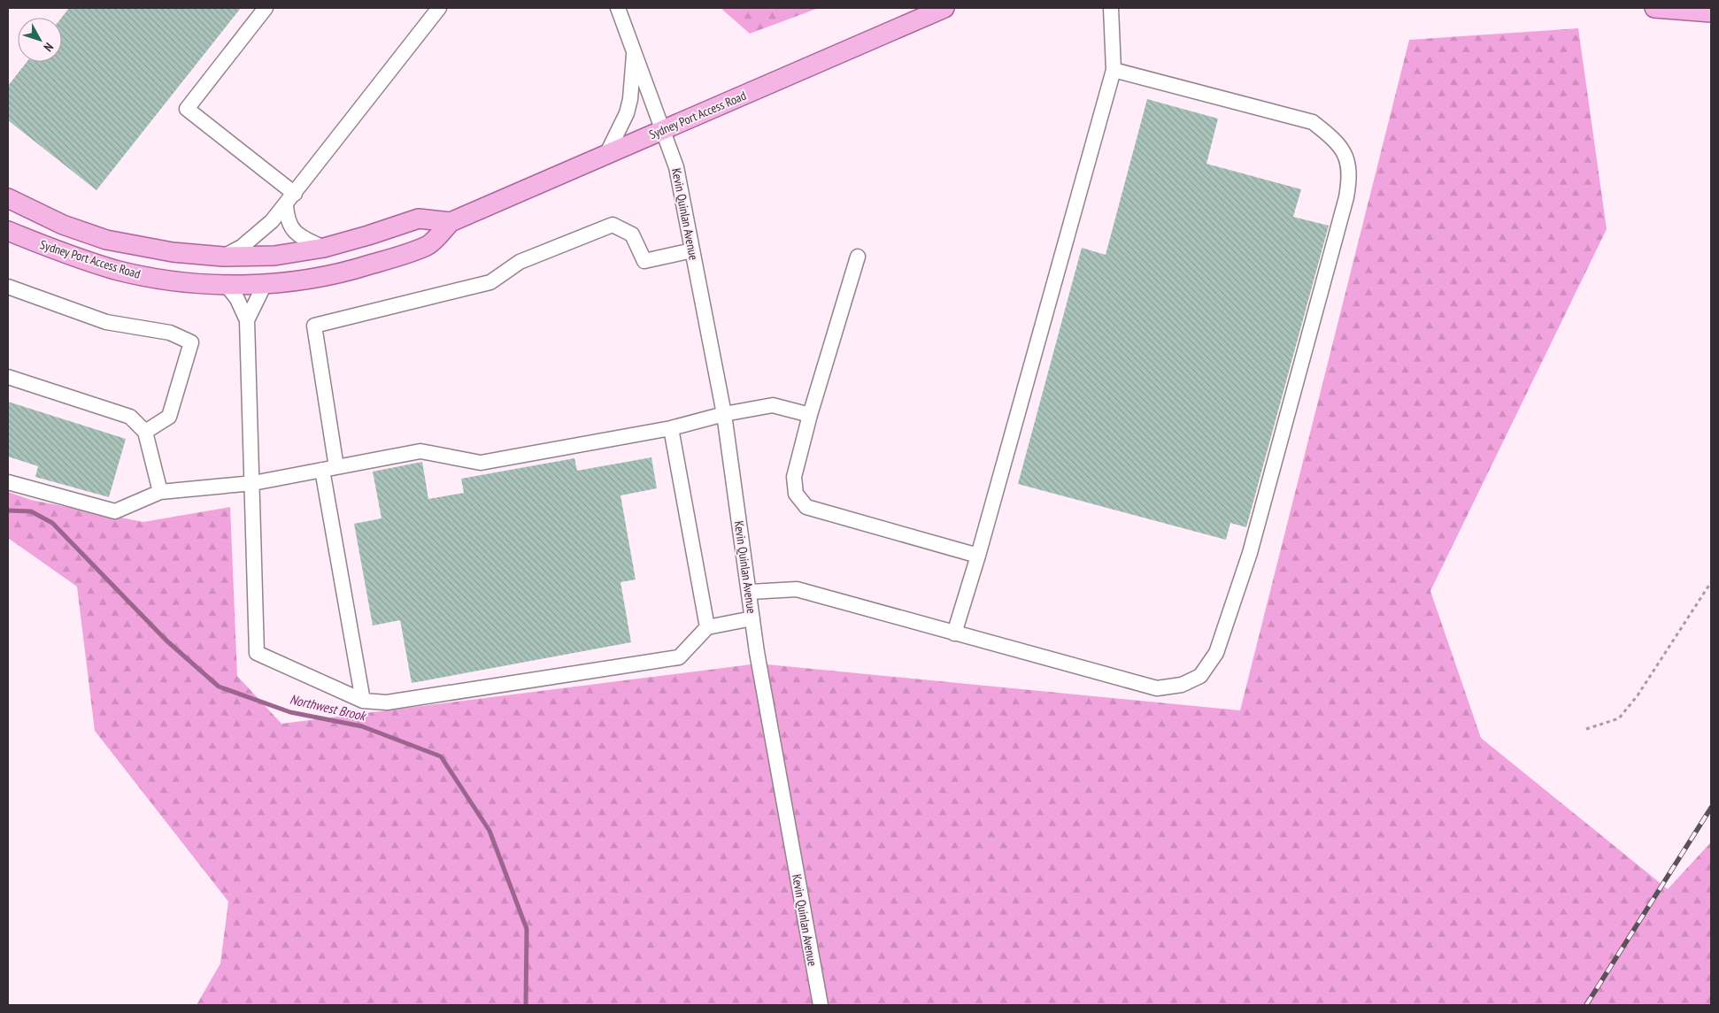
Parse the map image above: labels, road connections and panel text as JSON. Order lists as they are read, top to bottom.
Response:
{
  "streets": {
    "main road": ["Sydney Port Access Road"],
    "street": ["Kevin Quinlan Avenue"]
  },
  "crossings": [
    ["Sydney Port Access Road", "Kevin Quinlan Avenue"]
  ],
  "water": ["Northwest Brook"],
  "north": "bottom right"
}
